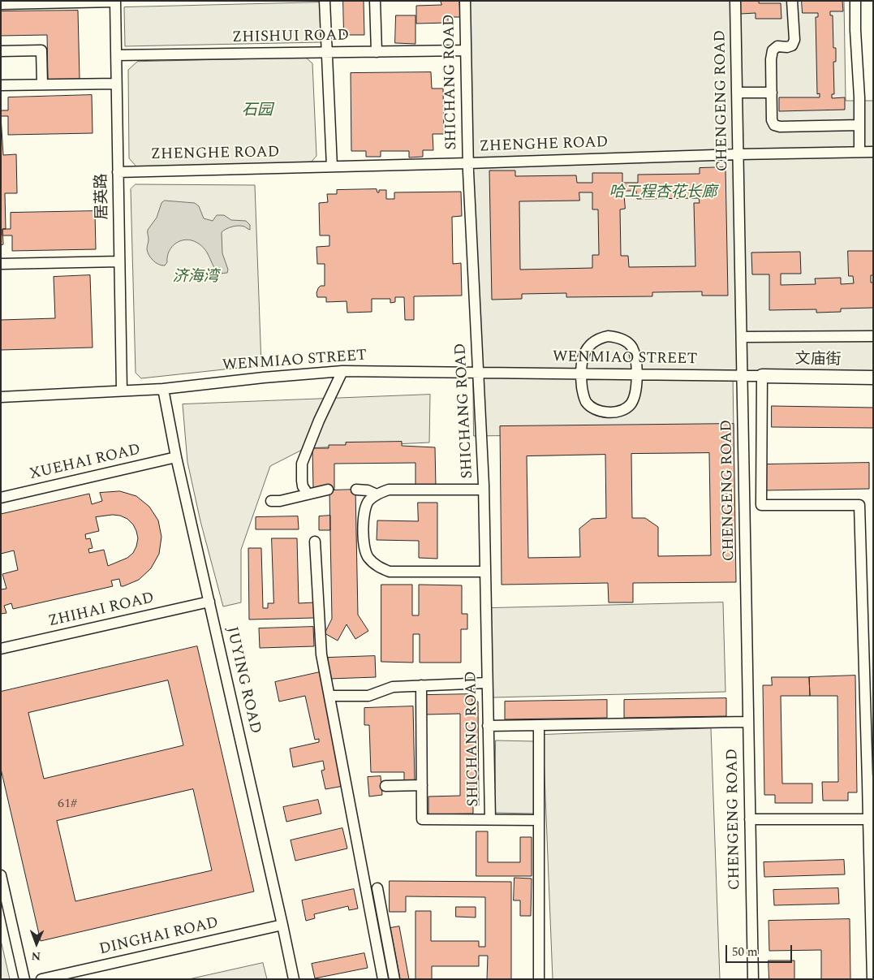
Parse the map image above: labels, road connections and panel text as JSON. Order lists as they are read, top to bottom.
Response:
{
  "streets": {
    "main road": ["文庙街"],
    "street": [
      "ZHISHUI ROAD",
      "SHICHANG ROAD",
      "CHENGENG ROAD",
      "ZHENGHE ROAD",
      "居英路",
      "WENMIAO STREET",
      "XUEHAI ROAD",
      "ZHIHAI ROAD",
      "JUYING ROAD",
      "DINGHAI ROAD"
    ]
  },
  "crossings": [
    ["ZHISHUI ROAD", "SHICHANG ROAD"],
    ["ZHISHUI ROAD", "居英路"],
    ["SHICHANG ROAD", "ZHENGHE ROAD"],
    ["SHICHANG ROAD", "WENMIAO STREET"],
    ["CHENGENG ROAD", "ZHENGHE ROAD"],
    ["CHENGENG ROAD", "WENMIAO STREET"],
    ["ZHENGHE ROAD", "居英路"],
    ["居英路", "WENMIAO STREET"],
    ["WENMIAO STREET", "文庙街"],
    ["WENMIAO STREET", "JUYING ROAD"],
    ["XUEHAI ROAD", "JUYING ROAD"],
    ["ZHIHAI ROAD", "JUYING ROAD"],
    ["JUYING ROAD", "DINGHAI ROAD"]
  ],
  "parks": ["石园", "哈工程杏花长廊", "济海湾"],
  "house_numbers": ["61#"],
  "scale_bar": "50 m",
  "north": "bottom"
}
